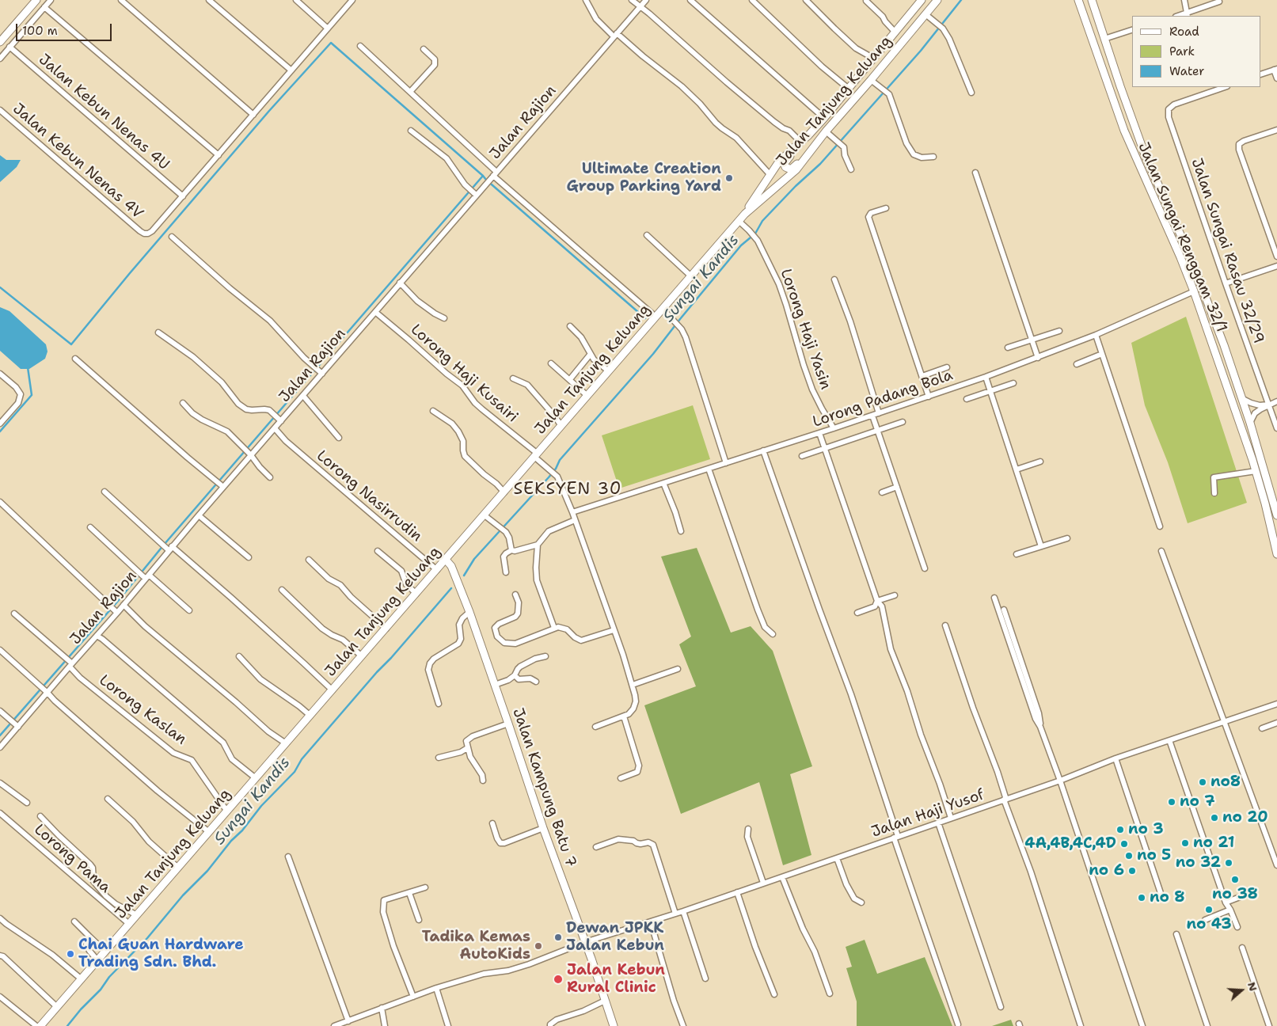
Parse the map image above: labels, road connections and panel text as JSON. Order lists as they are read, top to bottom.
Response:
{
  "streets": {
    "main road": ["Jalan Tanjung Keluang", "Jalan Sungai Renggam 32/1", "Jalan Kampung Batu 7"],
    "street": [
      "Jalan Kebun Nenas 4U",
      "Jalan Rajion",
      "Jalan Kebun Nenas 4V",
      "Jalan Sungai Rasau 32/29",
      "Lorong Haji Yasin",
      "Lorong Haji Kusairi",
      "Lorong Padang Bola",
      "Lorong Nasirrudin",
      "Lorong Kaslan",
      "Jalan Haji Yusof",
      "Lorong Pama"
    ]
  },
  "crossings": [
    ["Jalan Tanjung Keluang", "Lorong Haji Yasin"],
    ["Jalan Tanjung Keluang", "Lorong Haji Kusairi"],
    ["Jalan Tanjung Keluang", "Lorong Nasirrudin"],
    ["Jalan Tanjung Keluang", "Lorong Kaslan"],
    ["Jalan Tanjung Keluang", "Jalan Kampung Batu 7"],
    ["Jalan Tanjung Keluang", "Lorong Pama"],
    ["Jalan Kebun Nenas 4U", "Jalan Kebun Nenas 4V"],
    ["Jalan Rajion", "Lorong Haji Kusairi"],
    ["Jalan Rajion", "Lorong Nasirrudin"],
    ["Jalan Rajion", "Lorong Kaslan"],
    ["Jalan Sungai Renggam 32/1", "Lorong Padang Bola"],
    ["Lorong Haji Yasin", "Lorong Padang Bola"],
    ["Lorong Haji Kusairi", "Lorong Padang Bola"],
    ["Jalan Kampung Batu 7", "Jalan Haji Yusof"]
  ],
  "districts": ["SEKSYEN 30"],
  "water": ["Sungai Kandis"],
  "places": [
    "Ultimate Creation Group Parking Yard",
    "no8",
    "no 7",
    "no 20",
    "no 3",
    "no 21",
    "4A,4B,4C,4D",
    "no 5",
    "no 32",
    "no 6",
    "no 38",
    "no 8",
    "no 43",
    "Dewan JPKK Jalan Kebun",
    "Tadika Kemas AutoKids",
    "Chai Guan Hardware Trading Sdn. Bhd.",
    "Jalan Kebun Rural Clinic"
  ],
  "legend": ["Road", "Park", "Water"],
  "scale_bar": "100 m",
  "north": "right"
}
